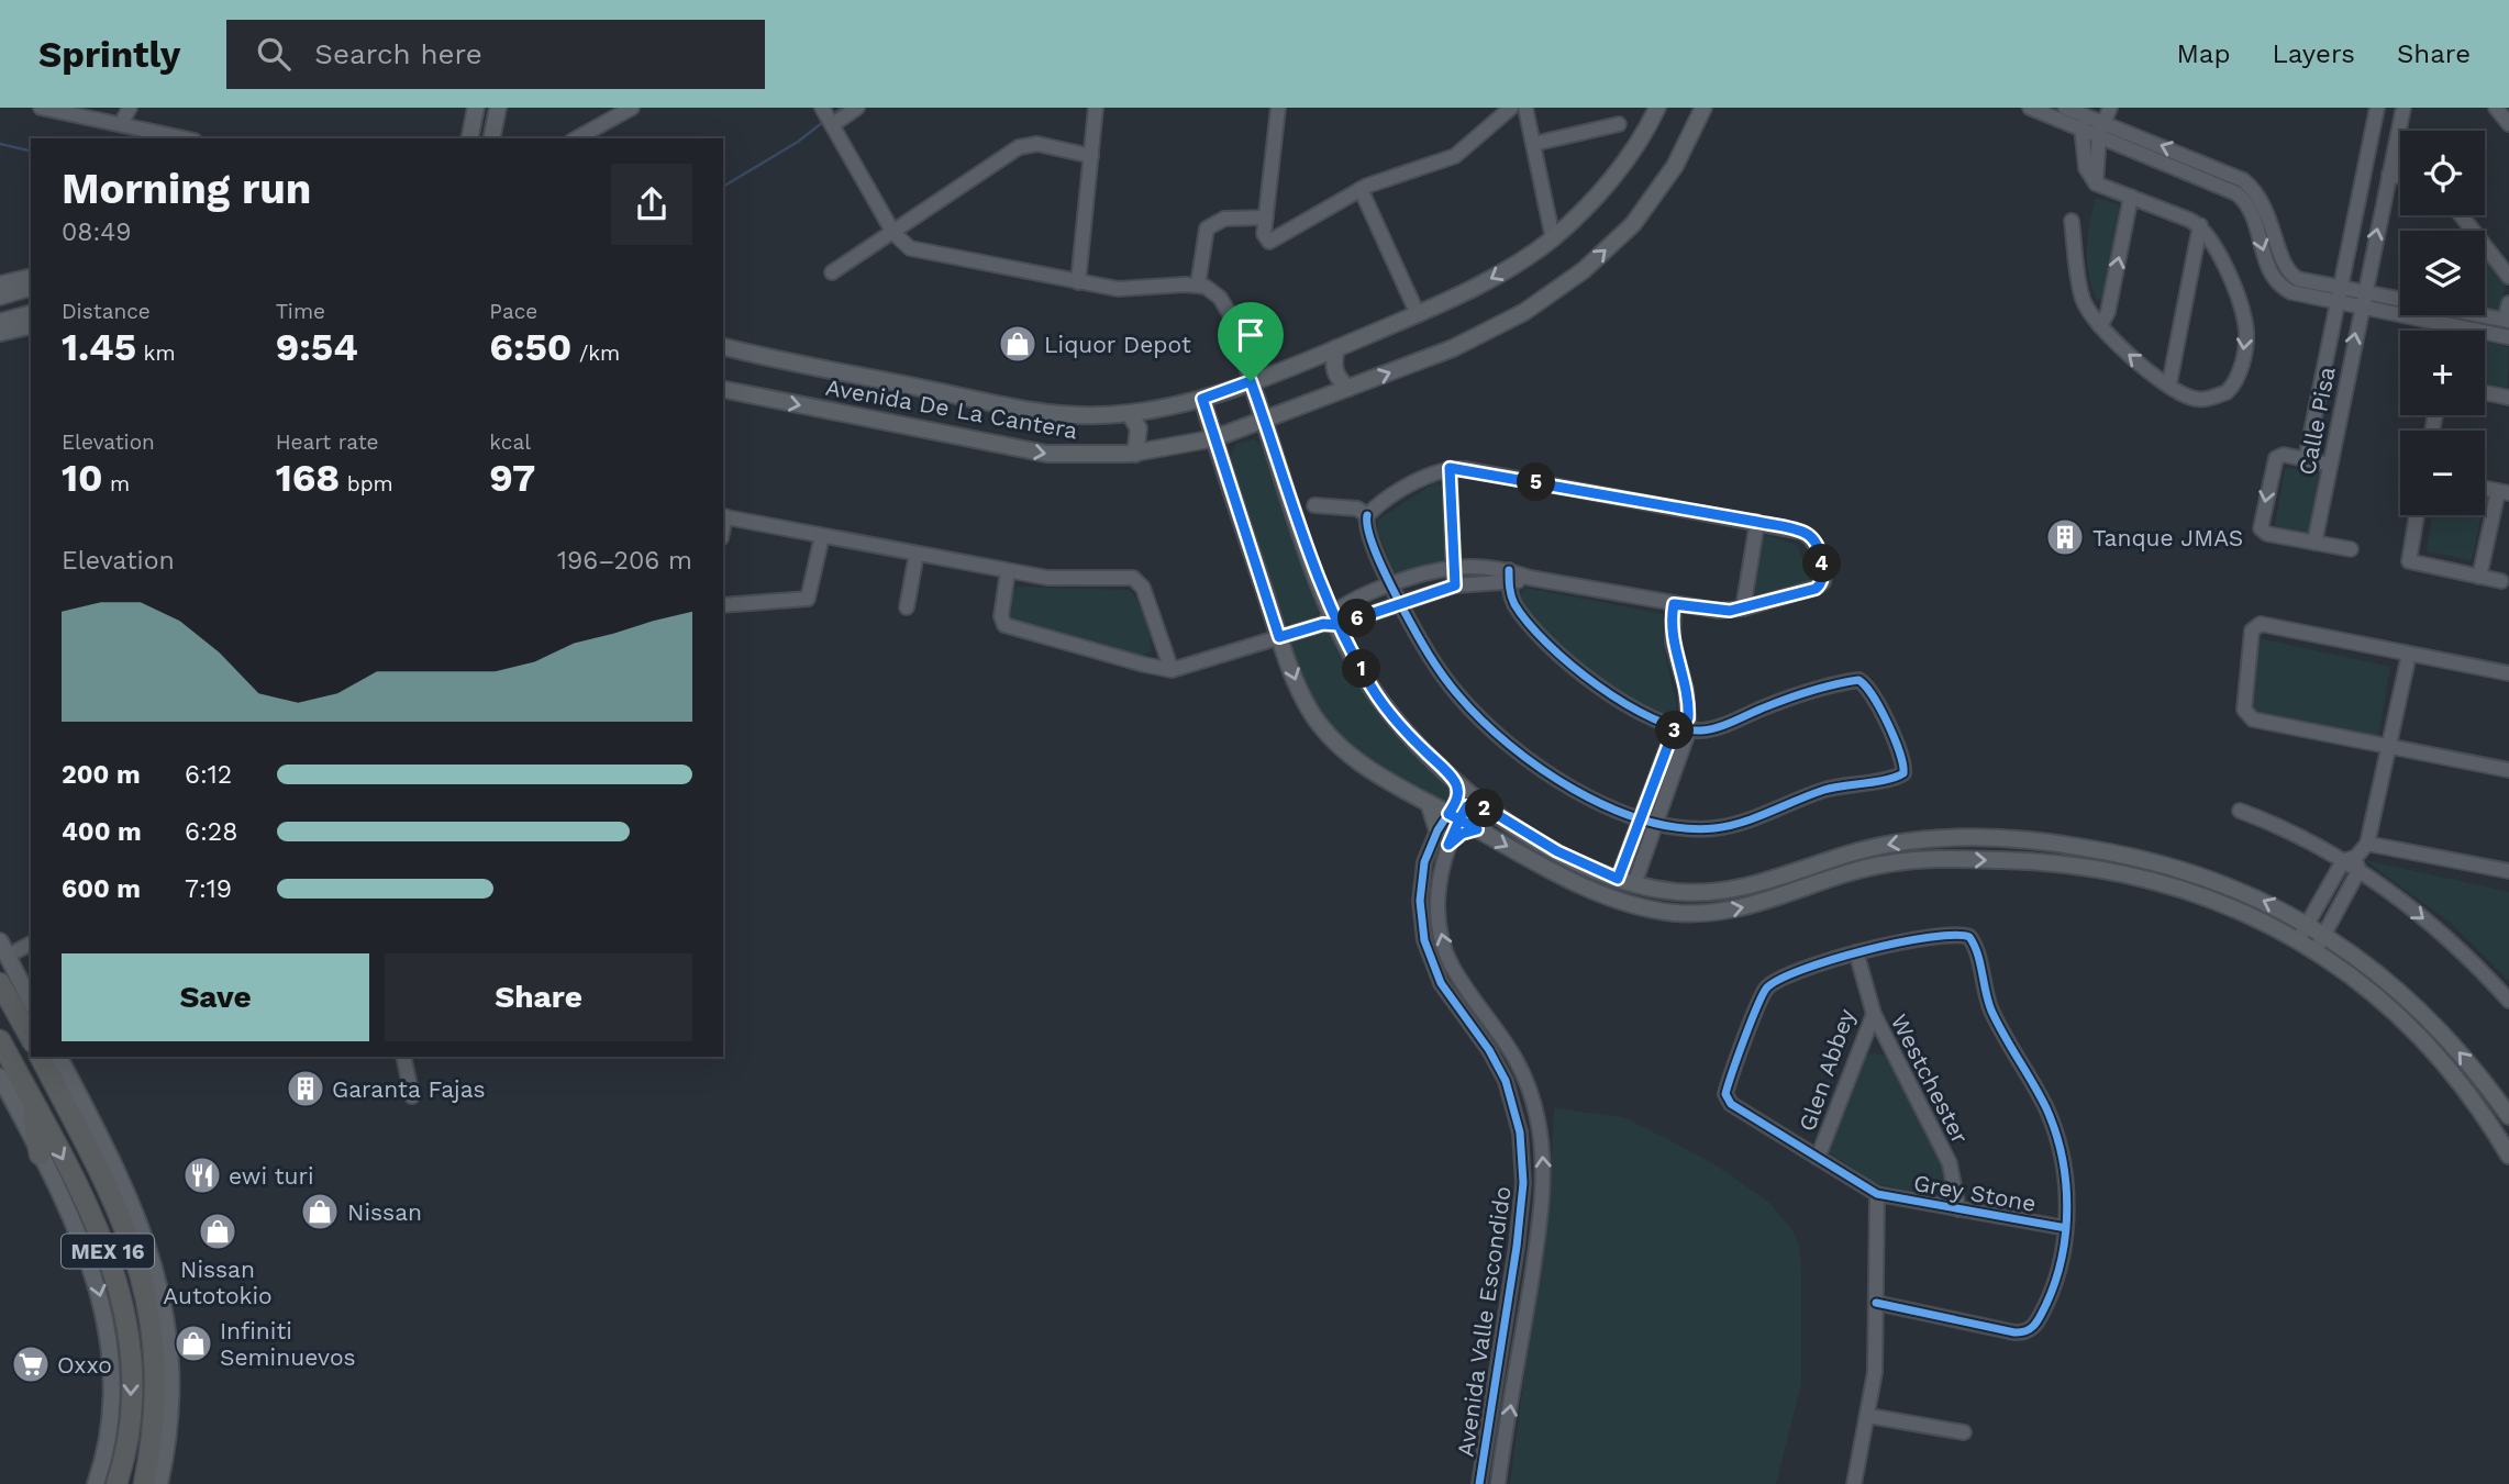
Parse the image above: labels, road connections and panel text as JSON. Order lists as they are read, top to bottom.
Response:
{
  "streets": {
    "highway": ["MEX 16"],
    "main road": ["Avenida De La Cantera"],
    "street": [
      "Calle Pisa",
      "Glen Abbey",
      "Westchester",
      "Grey Stone",
      "Avenida Valle Escondido"
    ]
  },
  "crossings": [
    ["Glen Abbey", "Westchester"],
    ["Westchester", "Grey Stone"]
  ],
  "places": {
    "shop": [
      "Liquor Depot",
      "Nissan",
      "Nissan Autotokio",
      "Infiniti Seminuevos"
    ],
    "building": ["Tanque JMAS", "Garanta Fajas"],
    "restaurant": ["ewi turi"],
    "supermarket": ["Oxxo"]
  },
  "page": {
    "header": "Sprintly",
    "search": "Search here",
    "nav": ["Map", "Layers", "Share"],
    "map_buttons": ["+", "−"],
    "heading": ["Morning run", "08:49"],
    "stats": [
      ["Distance", "1.45 km"],
      ["Time", "9:54"],
      ["Pace", "6:50 /km"],
      ["Elevation", "10 m"],
      ["Heart rate", "168 bpm"],
      ["kcal", "97"]
    ],
    "pins": [
      "5",
      "4",
      "6",
      "1",
      "3",
      "2"
    ],
    "chart": ["Elevation", "196–206 m"],
    "list": [
      {
        "name": "200 m",
        "note": "6:12"
      },
      {
        "name": "400 m",
        "note": "6:28"
      },
      {
        "name": "600 m",
        "note": "7:19"
      }
    ],
    "buttons": ["Save", "Share"]
  }
}
